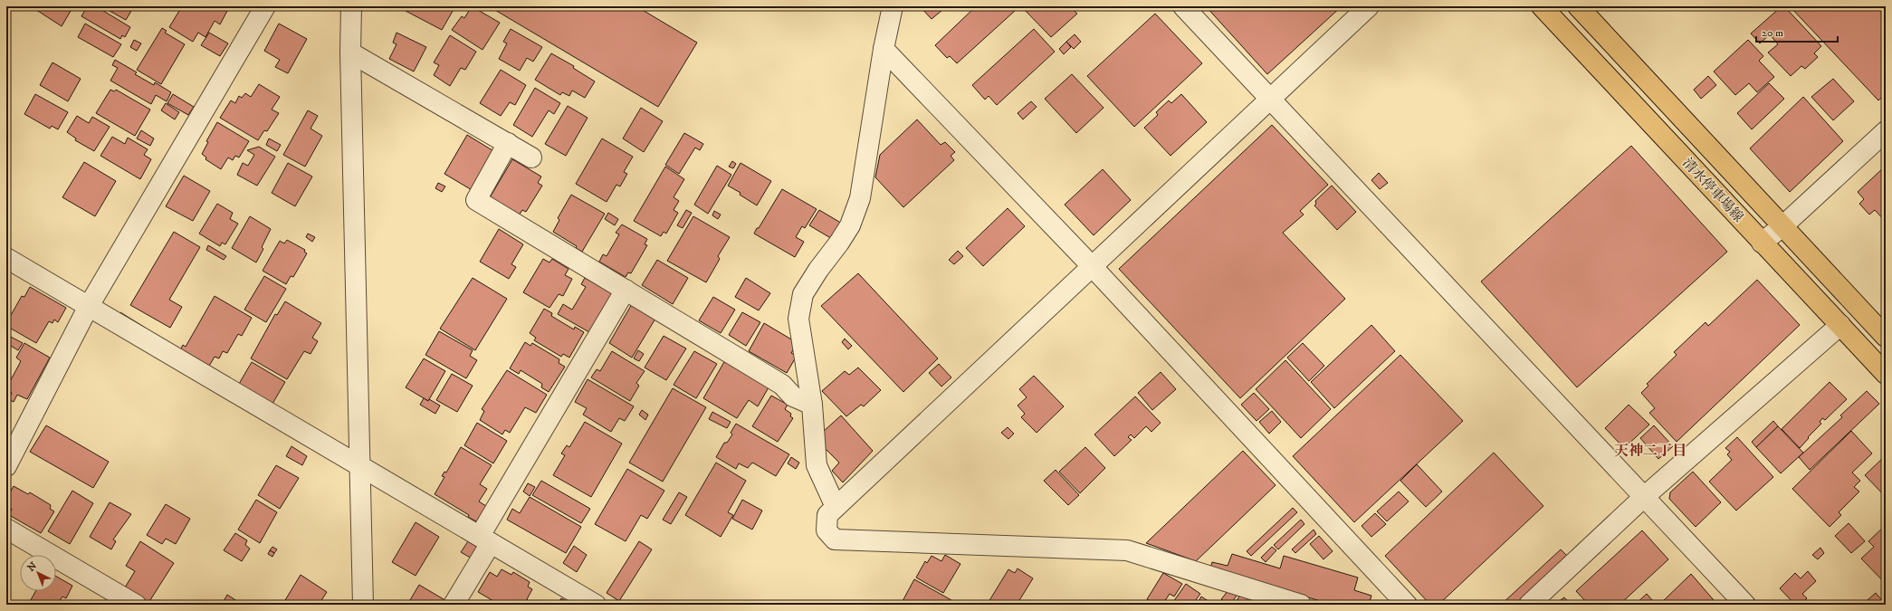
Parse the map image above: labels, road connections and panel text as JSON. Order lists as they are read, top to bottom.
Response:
{
  "streets": {
    "main road": ["清水停車場線"]
  },
  "districts": ["天神二丁目"],
  "scale_bar": "20 m",
  "north": "top left"
}
